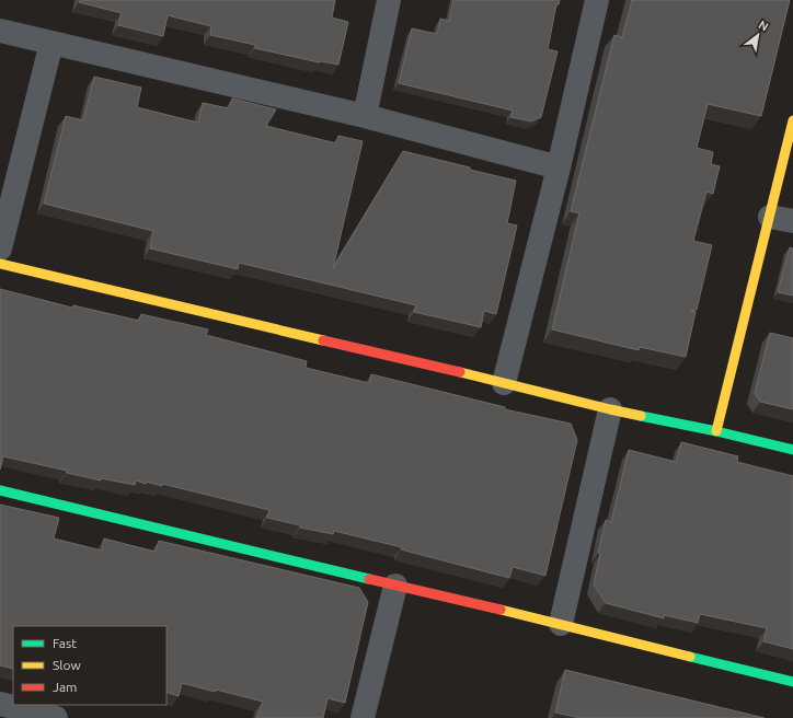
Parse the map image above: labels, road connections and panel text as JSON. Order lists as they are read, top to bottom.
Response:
{
  "legend": ["Fast", "Slow", "Jam"],
  "north": "top right"
}
